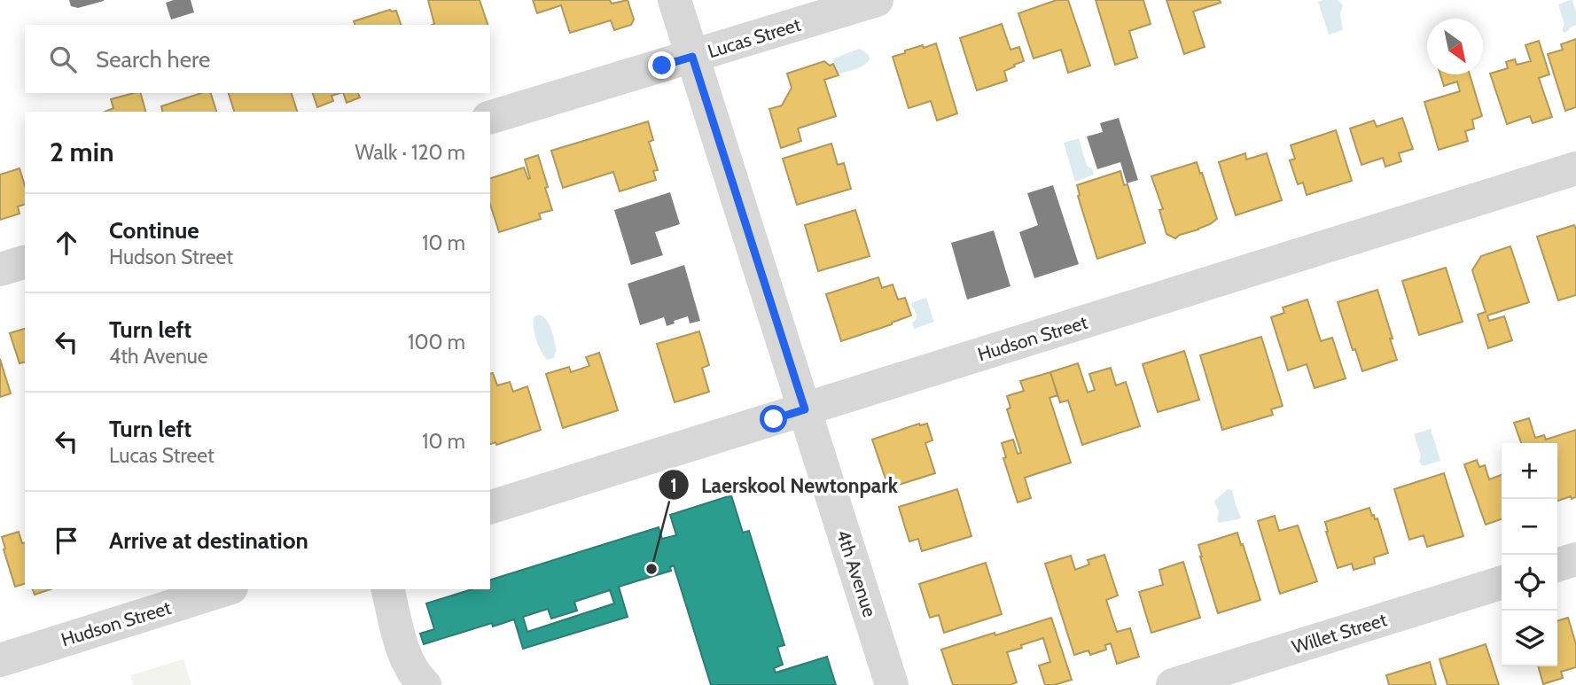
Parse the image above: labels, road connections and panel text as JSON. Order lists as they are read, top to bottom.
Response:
{
  "streets": {
    "street": [
      "Lucas Street",
      "Hudson Street",
      "4th Avenue",
      "Willet Street"
    ]
  },
  "crossings": [
    ["Lucas Street", "4th Avenue"],
    ["Hudson Street", "4th Avenue"]
  ],
  "places": ["Laerskool Newtonpark"],
  "north": "bottom right",
  "page": {
    "search": "Search here",
    "heading": ["2 min", "Walk · 120 m"],
    "list": [
      ["Continue", "Hudson Street", "10 m"],
      ["Turn left", "4th Avenue", "100 m"],
      ["Turn left", "Lucas Street", "10 m"],
      "Arrive at destination"
    ],
    "map_buttons": ["+", "−"]
  }
}
